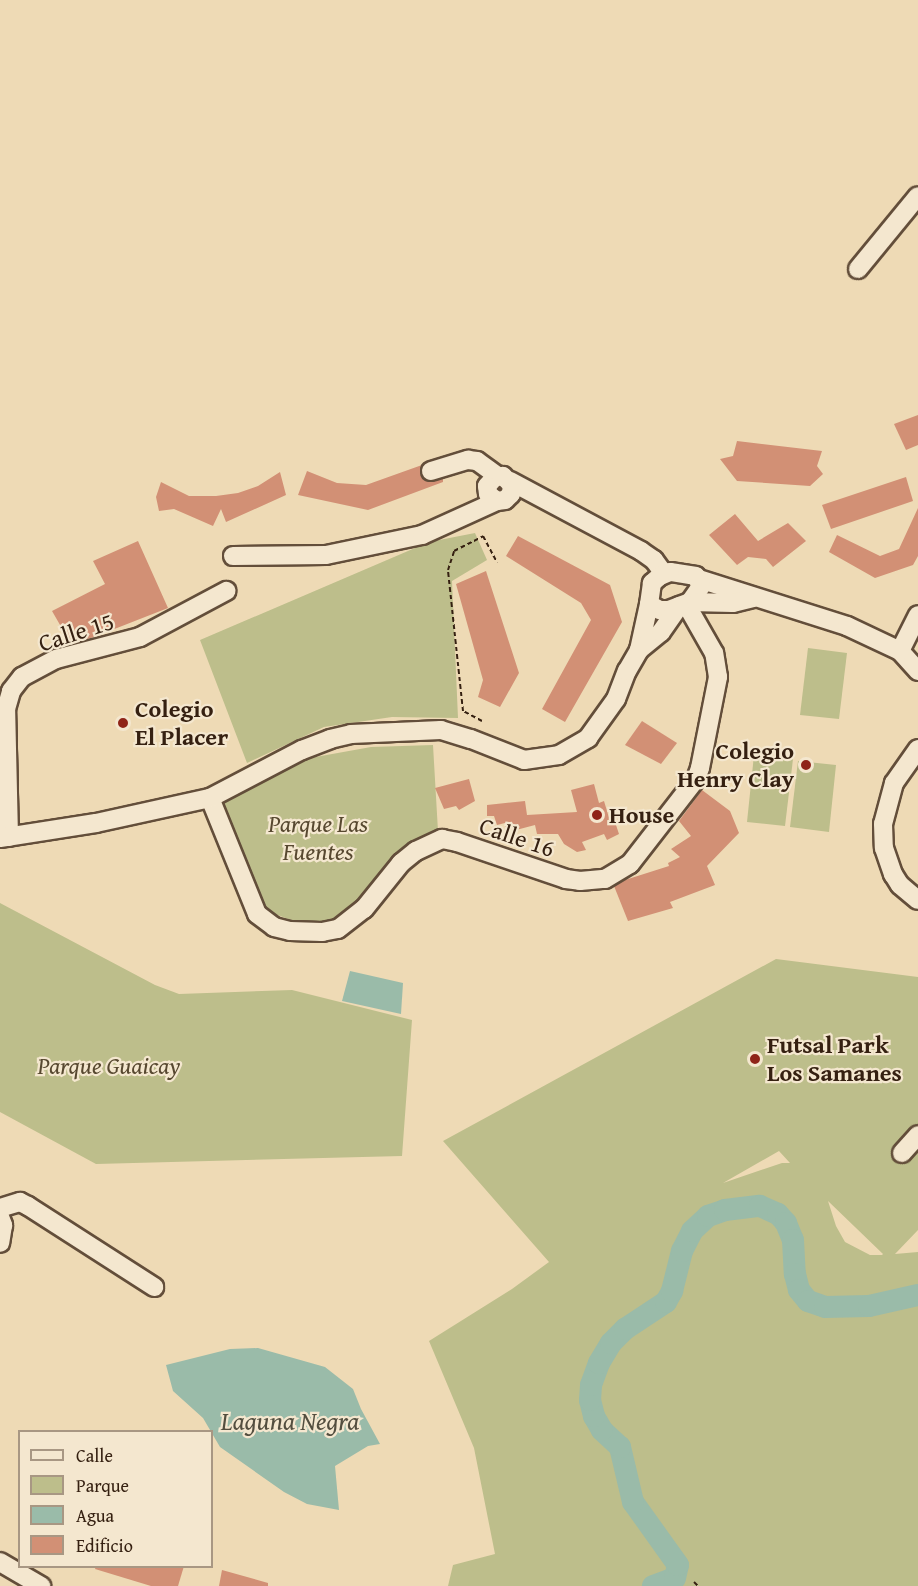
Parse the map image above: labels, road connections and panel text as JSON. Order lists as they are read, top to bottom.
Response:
{
  "streets": {
    "street": ["Calle 15", "Calle 16"]
  },
  "water": ["Laguna Negra"],
  "parks": ["Parque Las Fuentes", "Parque Guaicay"],
  "places": [
    "Colegio El Placer",
    "Colegio Henry Clay",
    "House",
    "Futsal Park Los Samanes"
  ],
  "legend": [
    "Calle",
    "Parque",
    "Agua",
    "Edificio"
  ]
}
